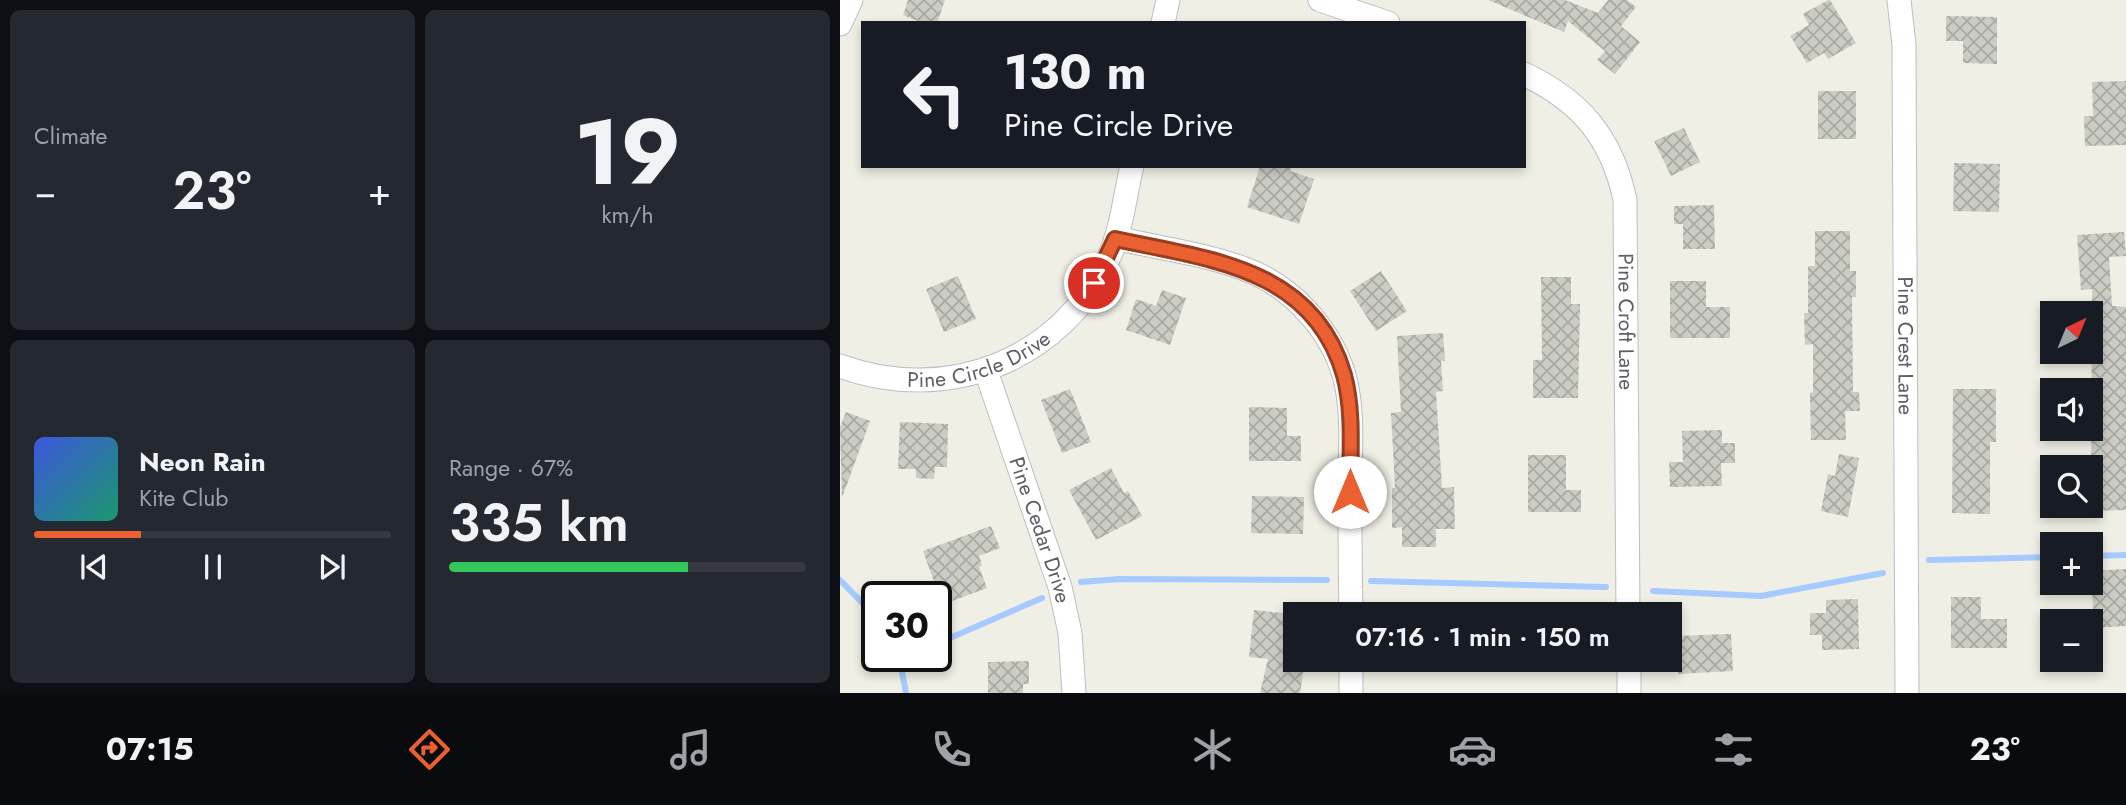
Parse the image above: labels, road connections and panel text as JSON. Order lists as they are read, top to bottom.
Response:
{
  "streets": {
    "street": [
      "Pine Croft Lane",
      "Pine Crest Lane",
      "Pine Circle Drive",
      "Pine Cedar Drive"
    ]
  },
  "crossings": [
    ["Pine Circle Drive", "Pine Cedar Drive"]
  ],
  "north": "top right",
  "page": {
    "tile": [
      "Climate",
      ["19", "km/h"],
      ["Range · 67%", "335 km"]
    ],
    "turn": ["130 m", "Pine Circle Drive"],
    "heat": ["−", "23°", "+"],
    "map_buttons": ["+", "−"],
    "song": ["Neon Rain", "Kite Club"],
    "limit": "30",
    "trip": "07:16 · 1 min · 150 m",
    "tabs": ["07:15", "23°"]
  }
}
